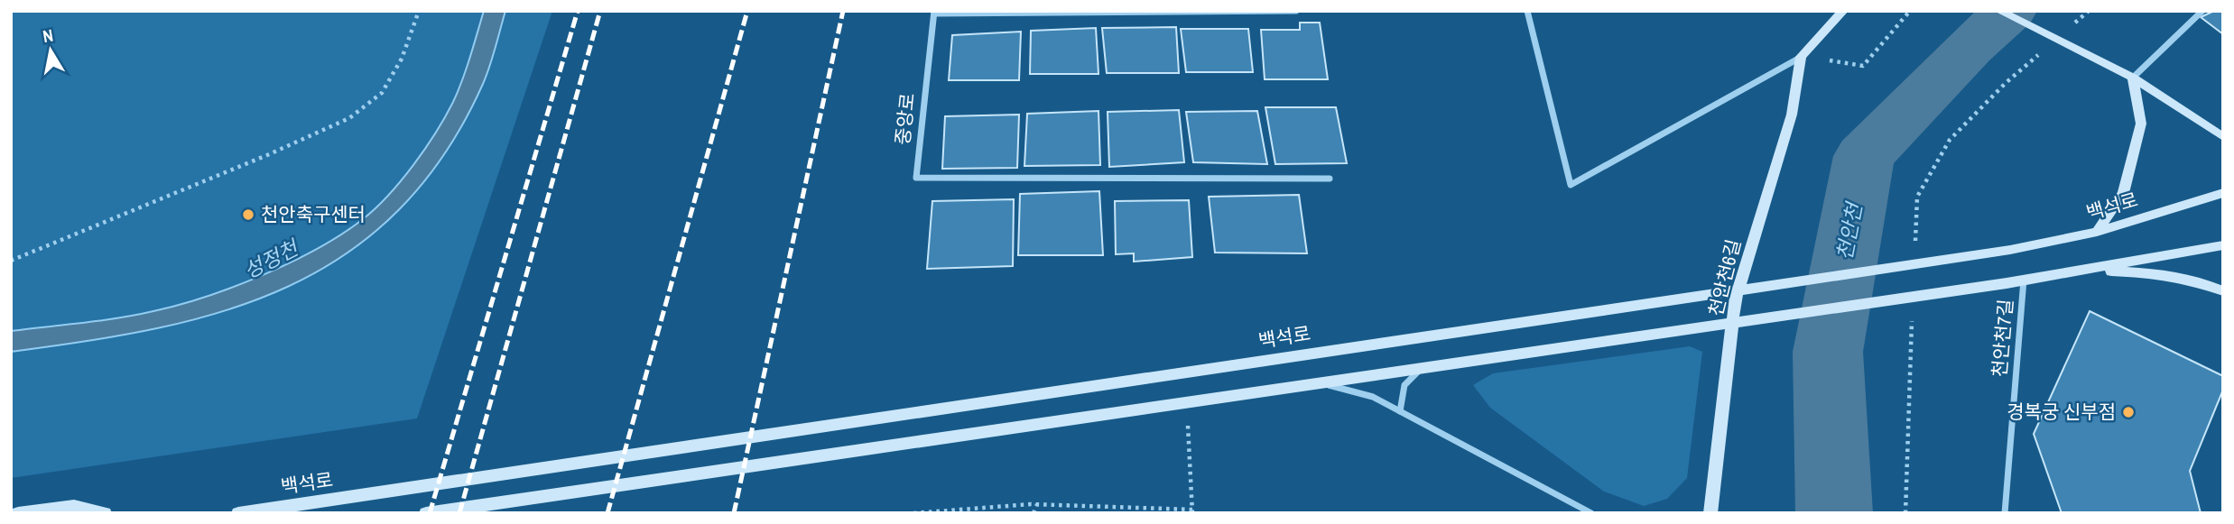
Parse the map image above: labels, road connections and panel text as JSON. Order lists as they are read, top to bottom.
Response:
{
  "streets": {
    "main road": ["백석로", "천안천6길"],
    "street": ["중앙로", "천안천7길"]
  },
  "water": ["천안천", "성정천"],
  "places": ["천안축구센터", "경복궁 신부점"],
  "north": "top"
}
